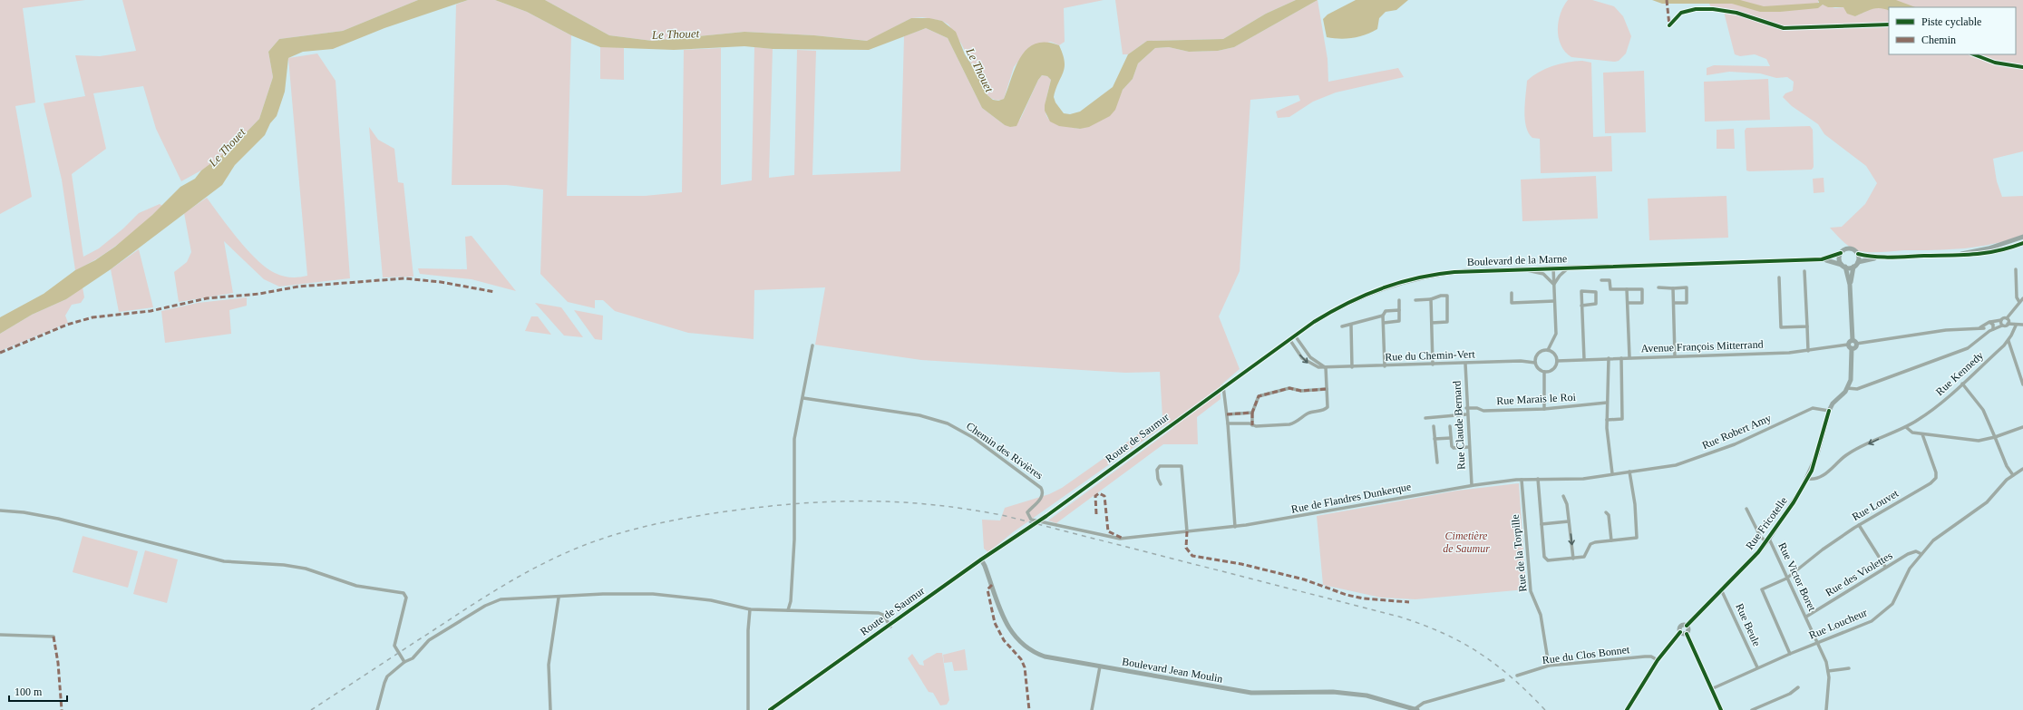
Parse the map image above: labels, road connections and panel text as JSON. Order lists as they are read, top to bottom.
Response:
{
  "streets": {
    "main road": [
      "Boulevard de la Marne",
      "Route de Saumur",
      "Rue Fricotelle",
      "Boulevard Jean Moulin"
    ],
    "street": [
      "Avenue François Mitterrand",
      "Rue du Chemin-Vert",
      "Rue Kennedy",
      "Rue Marais le Roi",
      "Rue Claude Bernard",
      "Rue Robert Amy",
      "Chemin des Rivières",
      "Rue de Flandres Dunkerque",
      "Rue Louvet",
      "Rue de la Torpille",
      "Rue des Violettes",
      "Rue Victor Boret",
      "Rue Loucheur",
      "Rue Beule",
      "Rue du Clos Bonnet"
    ]
  },
  "crossings": [
    ["Boulevard de la Marne", "Rue du Chemin-Vert"],
    ["Boulevard de la Marne", "Route de Saumur"],
    ["Avenue François Mitterrand", "Rue du Chemin-Vert"],
    ["Rue du Chemin-Vert", "Rue Claude Bernard"],
    ["Rue Kennedy", "Rue Fricotelle"],
    ["Rue Marais le Roi", "Rue Claude Bernard"],
    ["Rue Claude Bernard", "Rue Robert Amy"],
    ["Rue Claude Bernard", "Rue de Flandres Dunkerque"],
    ["Rue Robert Amy", "Rue de Flandres Dunkerque"],
    ["Rue Robert Amy", "Rue Fricotelle"],
    ["Rue Robert Amy", "Rue de la Torpille"],
    ["Route de Saumur", "Boulevard Jean Moulin"],
    ["Chemin des Rivières", "Rue de Flandres Dunkerque"],
    ["Rue Louvet", "Rue Victor Boret"],
    ["Rue Louvet", "Rue Loucheur"],
    ["Rue Fricotelle", "Rue Victor Boret"],
    ["Rue Fricotelle", "Rue Beule"],
    ["Rue de la Torpille", "Rue du Clos Bonnet"],
    ["Rue des Violettes", "Rue Victor Boret"],
    ["Rue des Violettes", "Rue Loucheur"],
    ["Rue Victor Boret", "Rue Loucheur"],
    ["Rue Loucheur", "Rue Beule"]
  ],
  "one_way": ["Rue Kennedy"],
  "water": ["Le Thouet"],
  "parks": ["Cimetière de Saumur"],
  "legend": ["Piste cyclable", "Chemin"],
  "scale_bar": "100 m"
}
